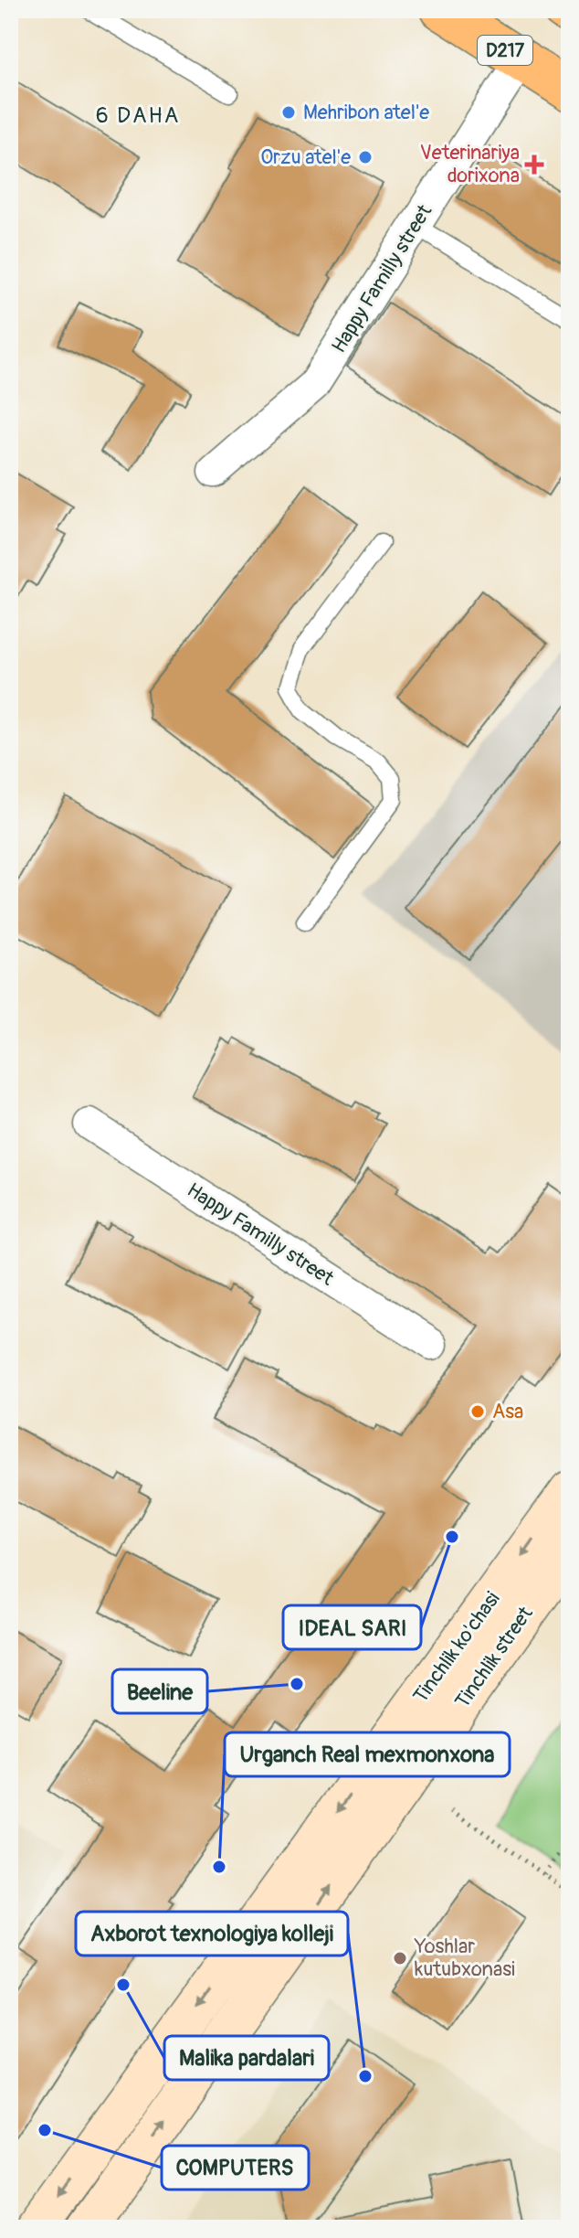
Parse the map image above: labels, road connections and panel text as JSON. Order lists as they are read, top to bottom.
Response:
{
  "streets": {
    "main road": ["D217", "Tinchlik ko'chasi", "Tinchlik street"],
    "street": ["Happy Familly street"]
  },
  "crossings": [
    ["D217", "Happy Familly street"]
  ],
  "one_way": ["Tinchlik ko'chasi", "Tinchlik street"],
  "districts": ["6 DAHA"],
  "places": {
    "other": [
      "Mehribon atel'e",
      "Orzu atel'e",
      "Asa",
      "IDEAL SARI",
      "Beeline",
      "Urganch Real mexmonxona",
      "Yoshlar kutubxonasi",
      "Malika pardalari",
      "Axborot texnologiya kolleji",
      "COMPUTERS"
    ],
    "health": ["Veterinariya dorixona"]
  }
}
